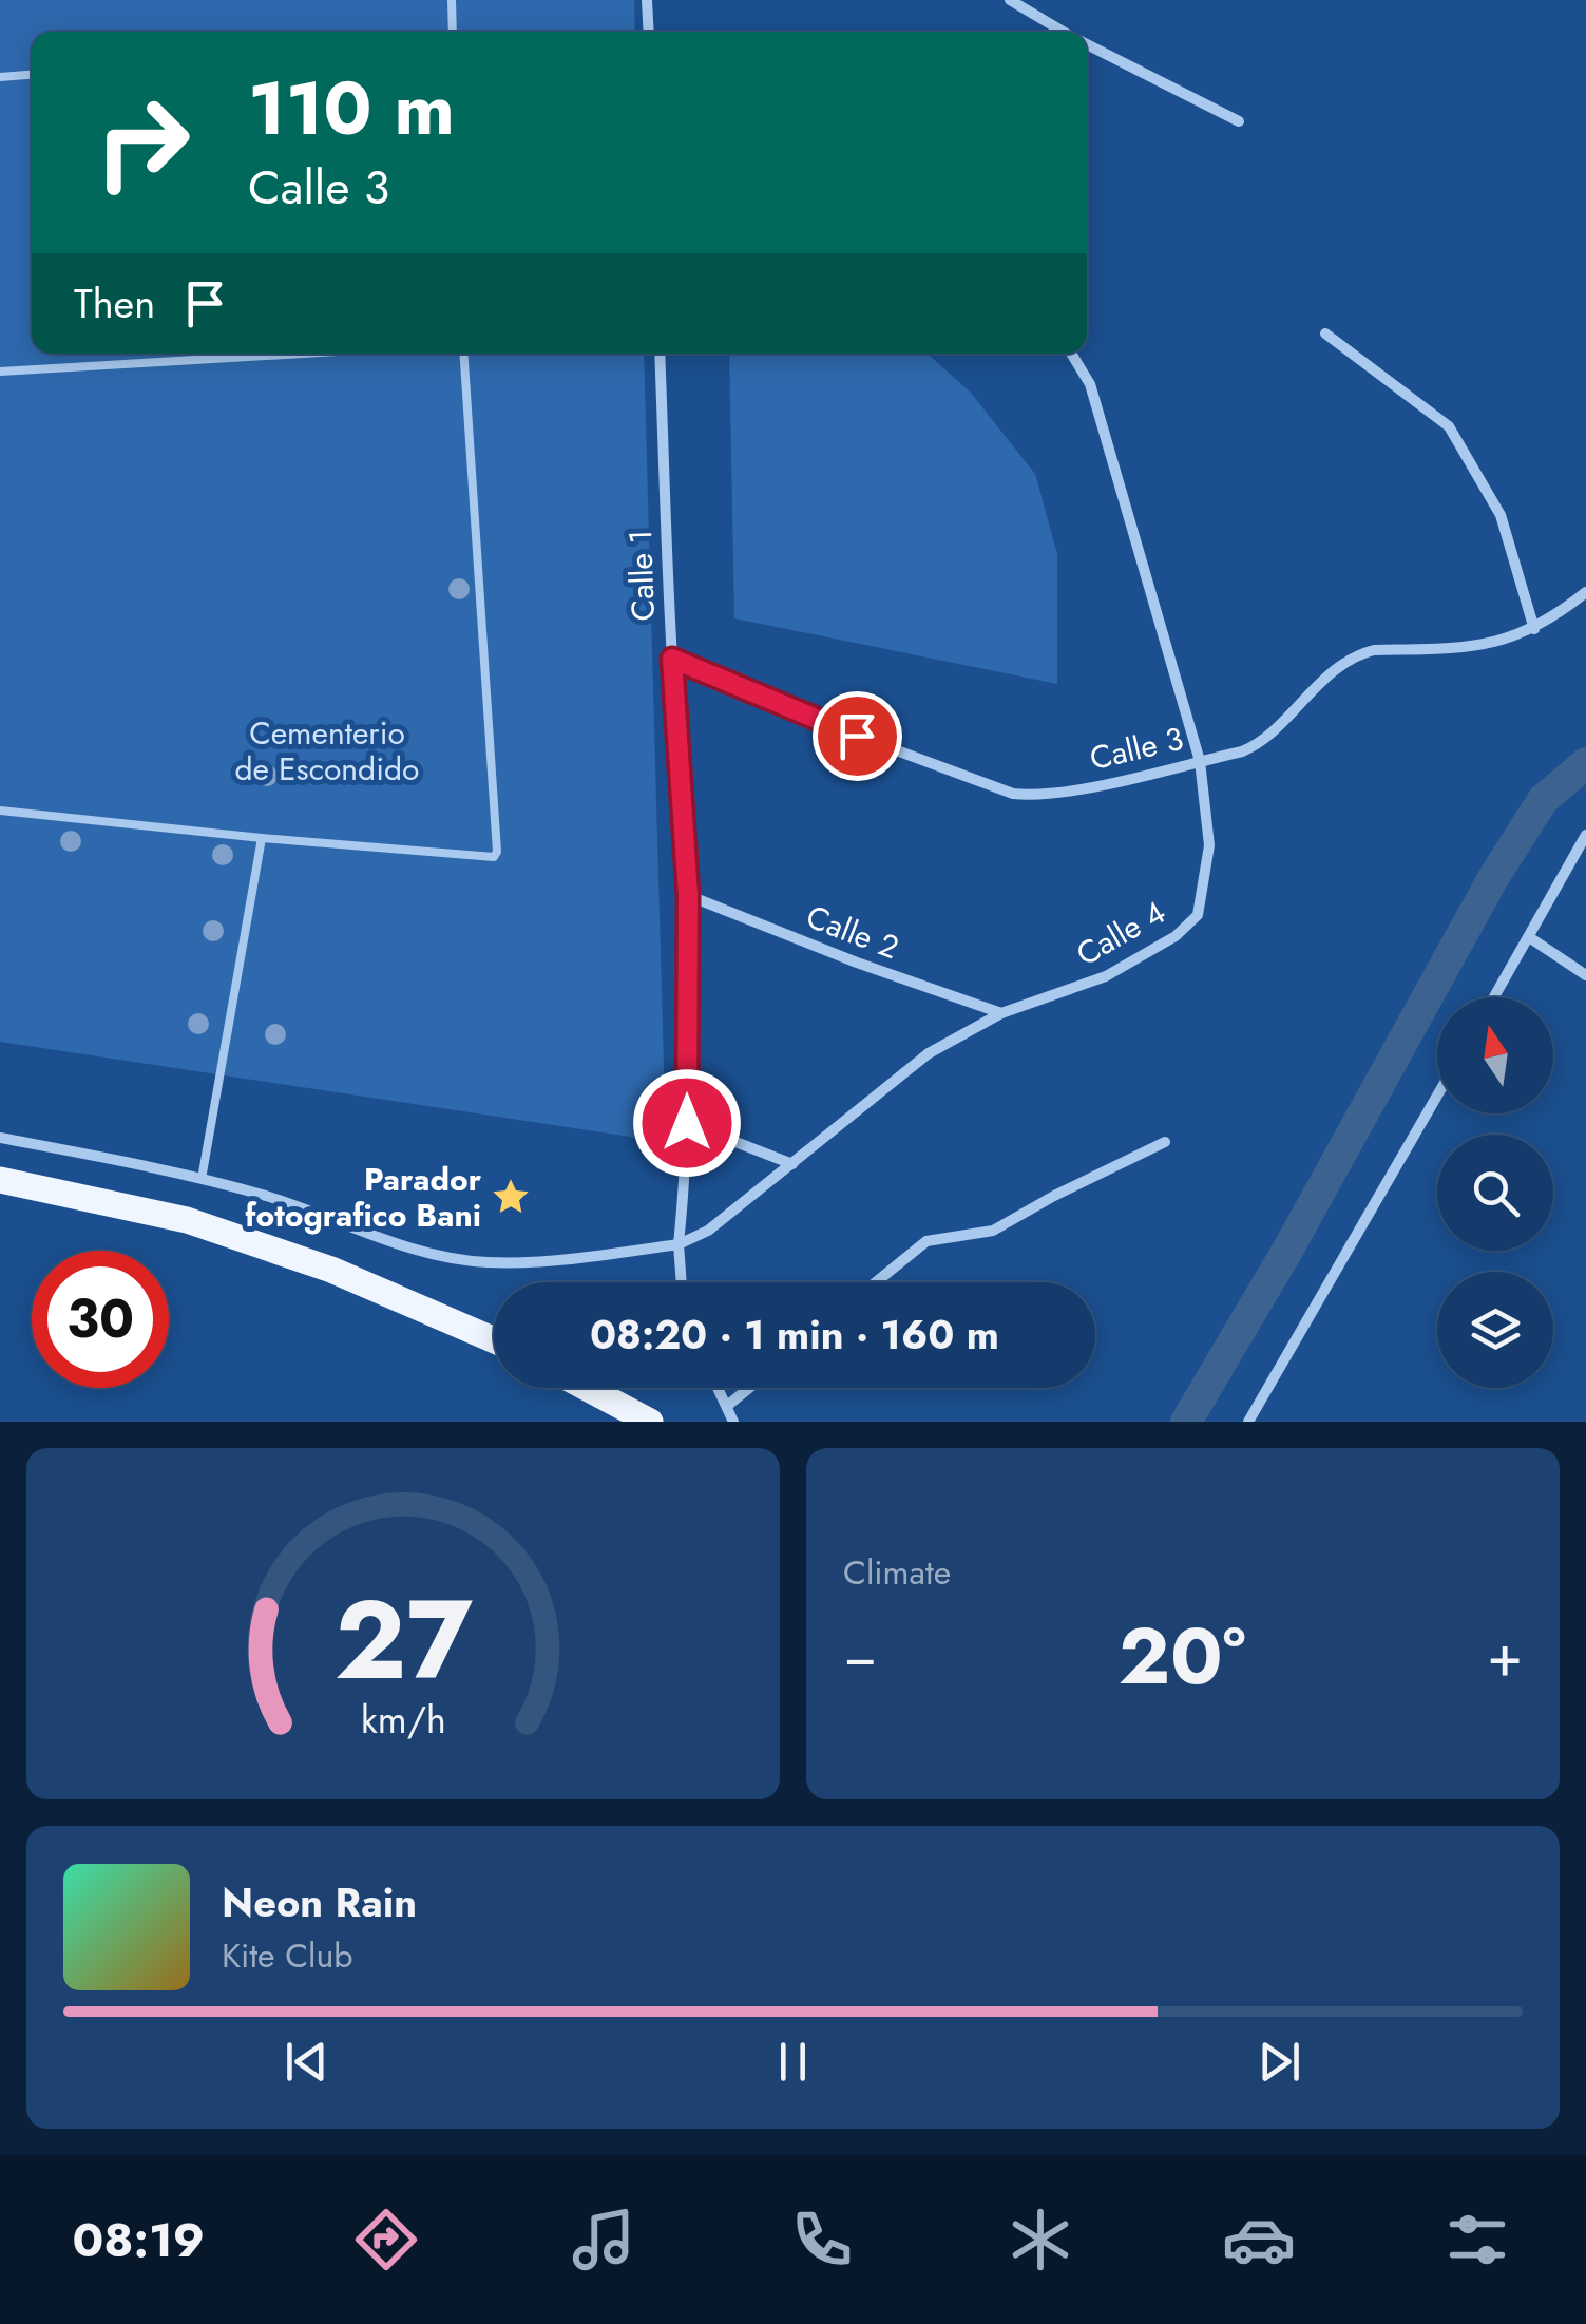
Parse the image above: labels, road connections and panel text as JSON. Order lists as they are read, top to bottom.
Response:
{
  "streets": {
    "street": [
      "Calle 1",
      "Calle 3",
      "Calle 2",
      "Calle 4"
    ]
  },
  "crossings": [
    ["Calle 1", "Calle 3"],
    ["Calle 1", "Calle 2"],
    ["Calle 1", "Calle 4"],
    ["Calle 3", "Calle 4"],
    ["Calle 2", "Calle 4"]
  ],
  "parks": ["Cementerio de Escondido"],
  "places": {
    "place": ["Parador fotografico Bani"]
  },
  "north": "top",
  "page": {
    "turn": ["110 m", "Calle 3"],
    "then": "Then",
    "limit": "30",
    "trip": "08:20 · 1 min · 160 m",
    "tile": "Climate",
    "heat": ["−", "20°", "+"],
    "song": ["Neon Rain", "Kite Club"],
    "tabs": "08:19",
    "gauge": ["27", "km/h"]
  }
}
